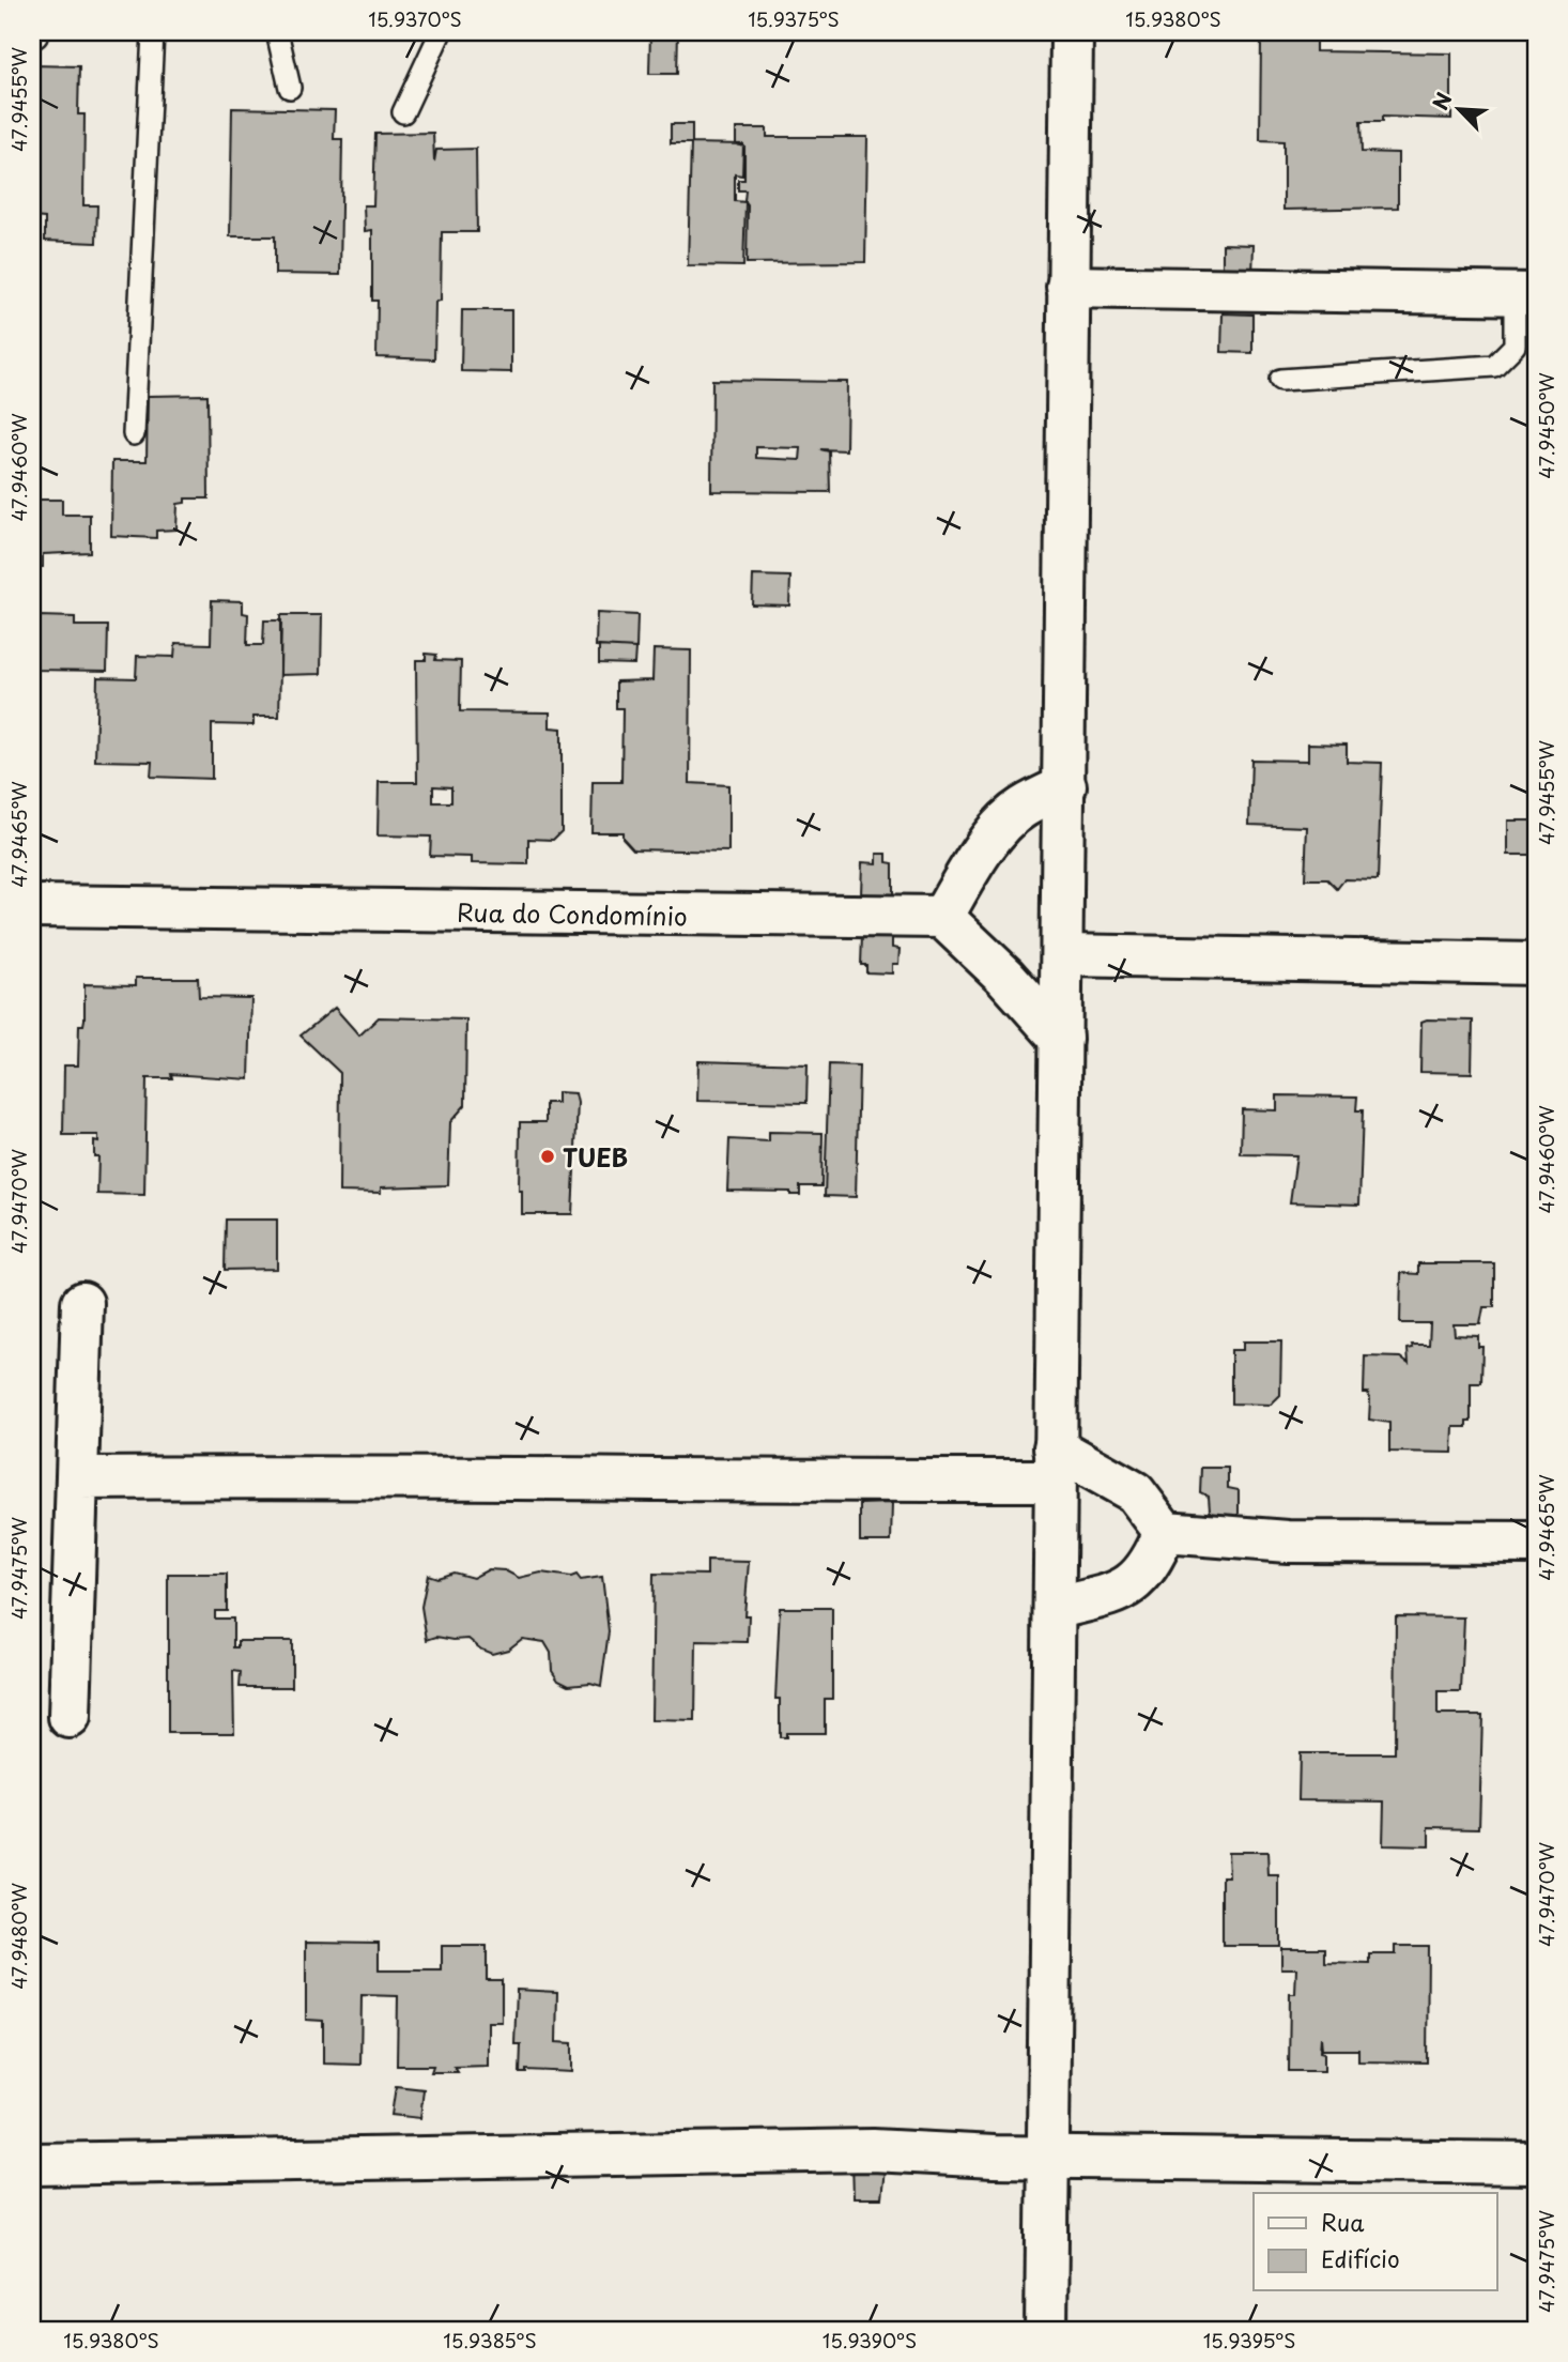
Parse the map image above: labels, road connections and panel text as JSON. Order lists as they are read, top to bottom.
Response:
{
  "streets": {
    "street": ["Rua do Condomínio"]
  },
  "places": ["TUEB"],
  "legend": ["Rua", "Edifício"],
  "north": "top left",
  "coordinates": [
    "15.9370°S",
    "15.9375°S",
    "15.9380°S",
    "47.9455°W",
    "47.9450°W",
    "47.9460°W",
    "47.9465°W",
    "47.9470°W",
    "47.9475°W",
    "47.9480°W",
    "15.9385°S",
    "15.9390°S",
    "15.9395°S"
  ]
}
